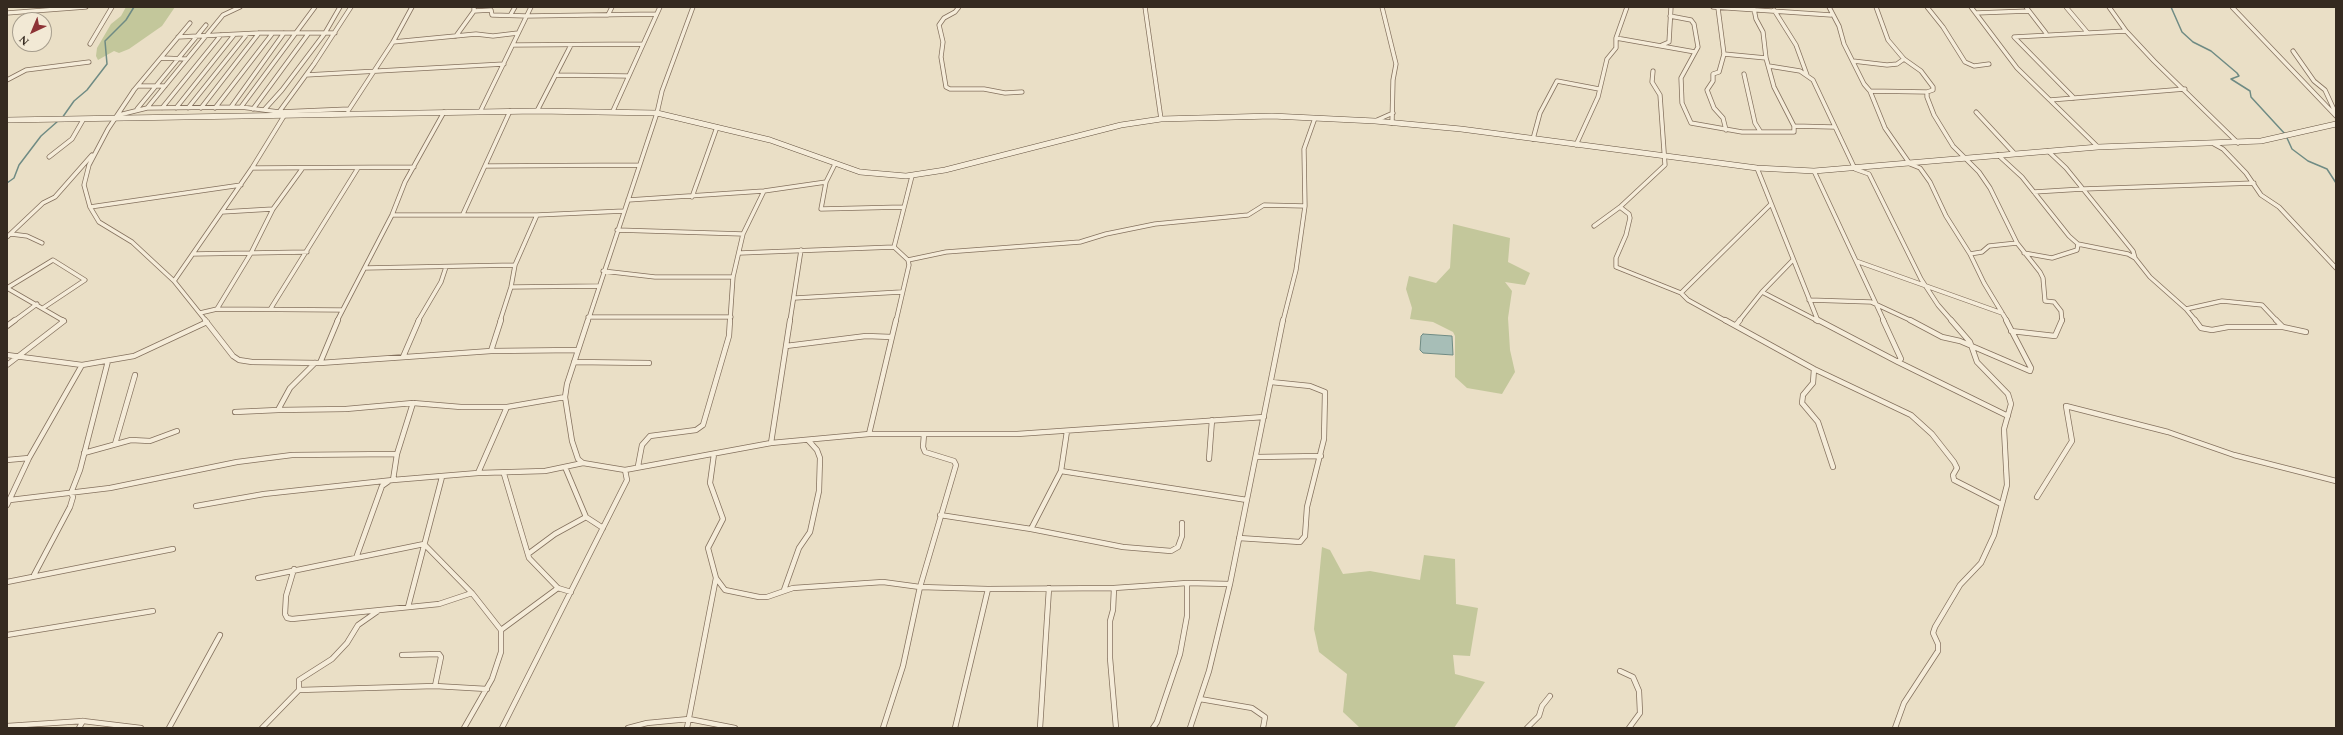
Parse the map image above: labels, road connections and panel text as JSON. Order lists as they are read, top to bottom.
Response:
{
  "north": "bottom left"
}
